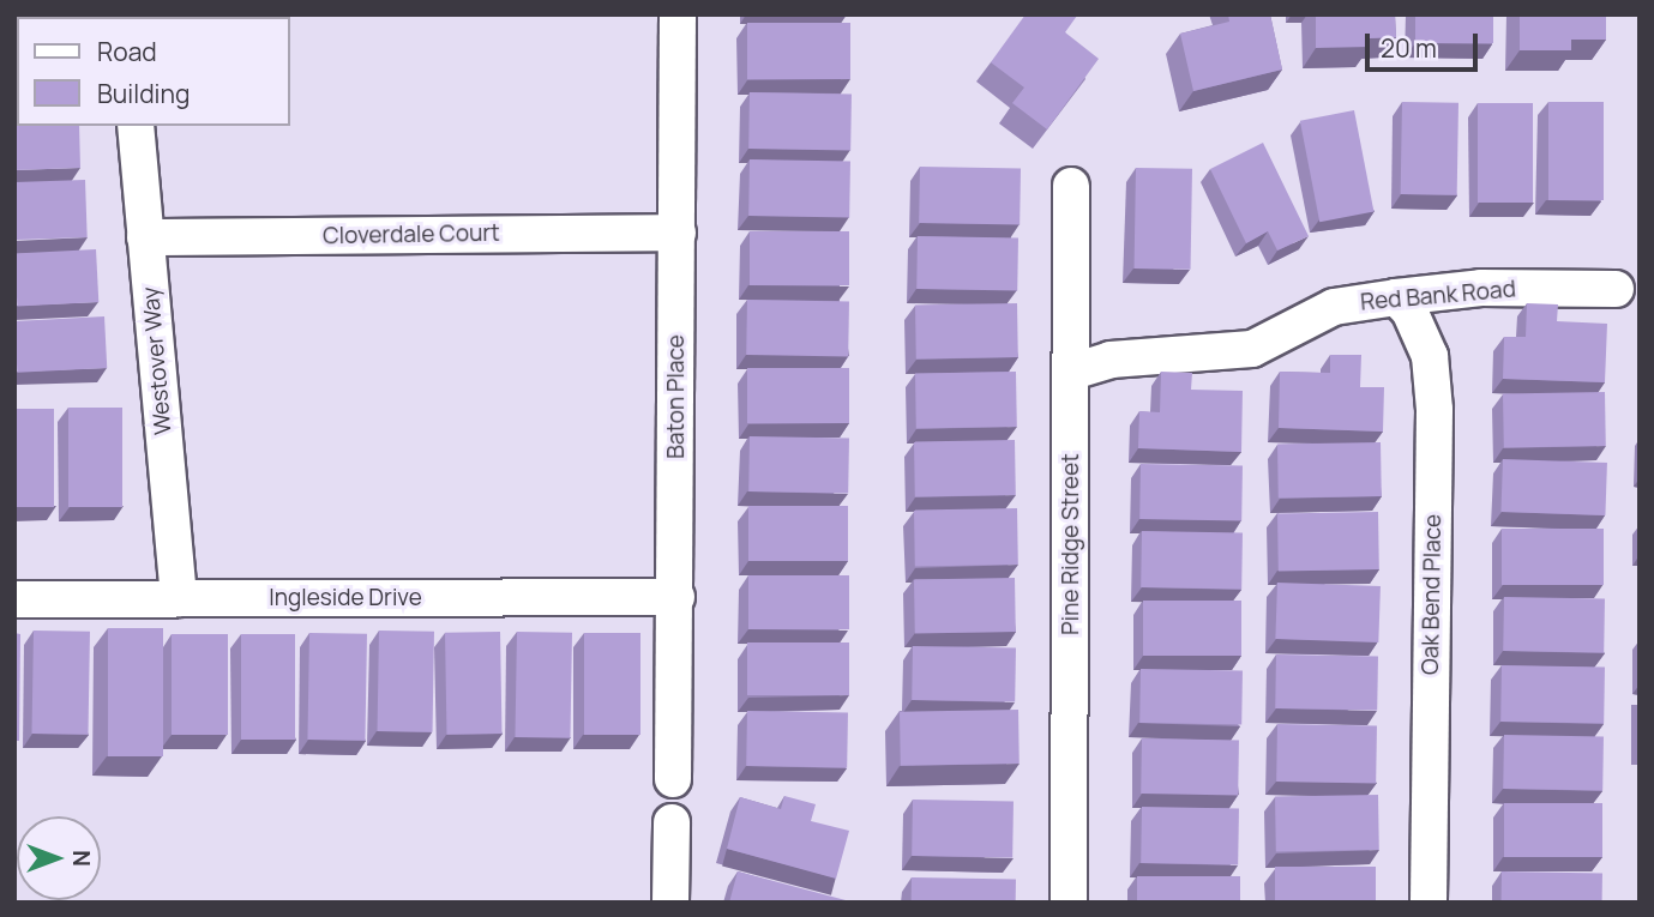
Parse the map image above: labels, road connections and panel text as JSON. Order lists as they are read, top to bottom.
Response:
{
  "streets": {
    "street": [
      "Cloverdale Court",
      "Red Bank Road",
      "Westover Way",
      "Baton Place",
      "Pine Ridge Street",
      "Oak Bend Place",
      "Ingleside Drive"
    ]
  },
  "crossings": [
    ["Cloverdale Court", "Westover Way"],
    ["Cloverdale Court", "Baton Place"],
    ["Red Bank Road", "Pine Ridge Street"],
    ["Red Bank Road", "Oak Bend Place"],
    ["Westover Way", "Ingleside Drive"],
    ["Baton Place", "Ingleside Drive"]
  ],
  "legend": ["Road", "Building"],
  "scale_bar": "20 m",
  "north": "right"
}
